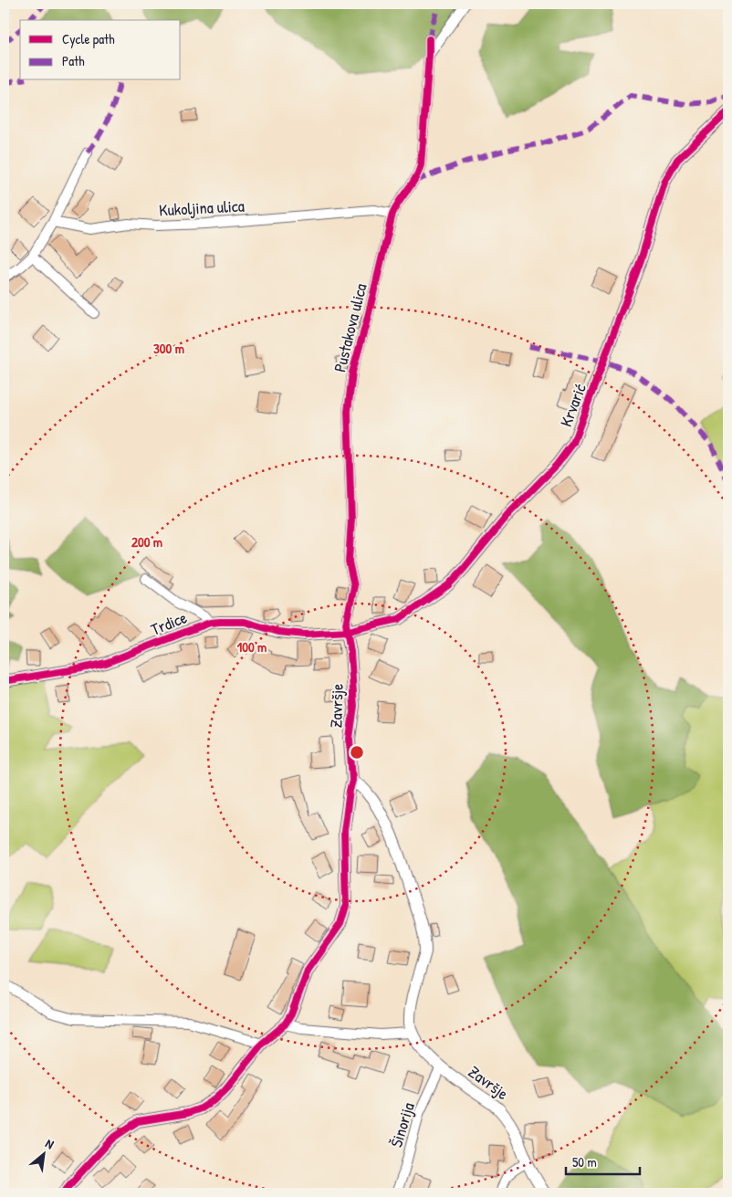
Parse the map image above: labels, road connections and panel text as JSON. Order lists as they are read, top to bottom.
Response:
{
  "streets": {
    "street": [
      "Kukoljina ulica",
      "Pustakova ulica",
      "Krvarić",
      "Trdice",
      "Završje",
      "Šinorija"
    ]
  },
  "crossings": [
    ["Kukoljina ulica", "Pustakova ulica"],
    ["Pustakova ulica", "Krvarić"],
    ["Pustakova ulica", "Trdice"],
    ["Pustakova ulica", "Završje"],
    ["Krvarić", "Trdice"],
    ["Krvarić", "Završje"],
    ["Trdice", "Završje"],
    ["Završje", "Šinorija"]
  ],
  "legend": ["Cycle path", "Path"],
  "scale_bar": "50 m",
  "north": "top right",
  "rings": ["300 m", "200 m", "100 m"]
}
